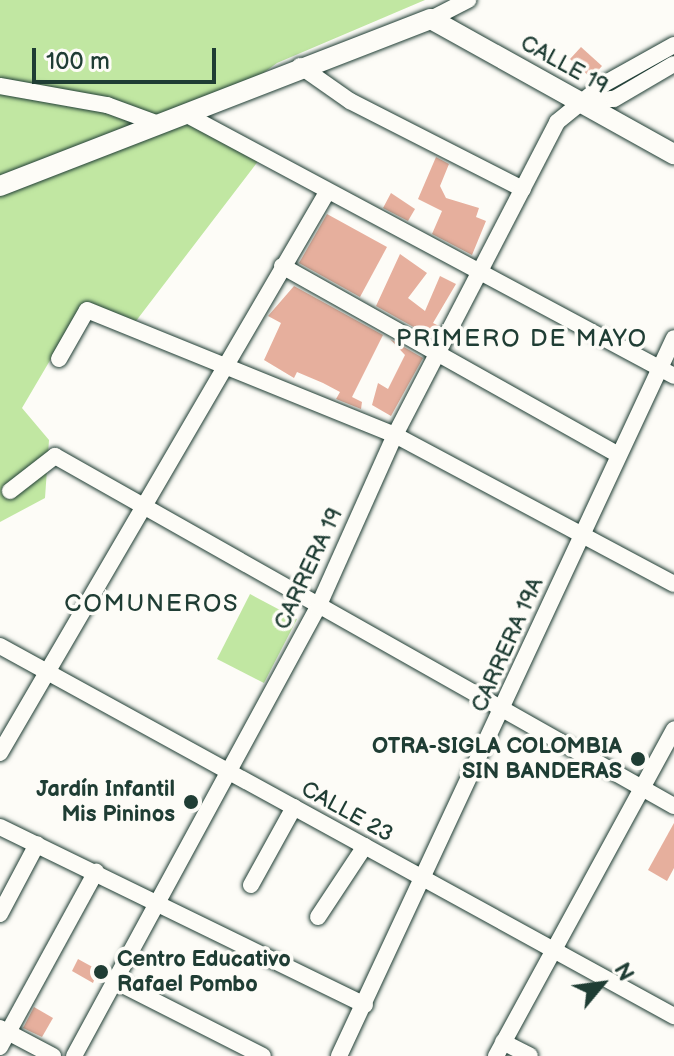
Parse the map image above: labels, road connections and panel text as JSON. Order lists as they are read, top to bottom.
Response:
{
  "streets": {
    "main road": ["CALLE 19"],
    "street": ["CARRERA 19", "CARRERA 19A", "CALLE 23"]
  },
  "crossings": [
    ["CALLE 19", "CARRERA 19"],
    ["CARRERA 19", "CALLE 23"],
    ["CARRERA 19A", "CALLE 23"]
  ],
  "districts": ["PRIMERO DE MAYO", "COMUNEROS"],
  "places": ["OTRA-SIGLA COLOMBIA SIN BANDERAS", "Jardín Infantil Mis Pininos", "Centro Educativo Rafael Pombo"],
  "scale_bar": "100 m",
  "north": "top right"
}
